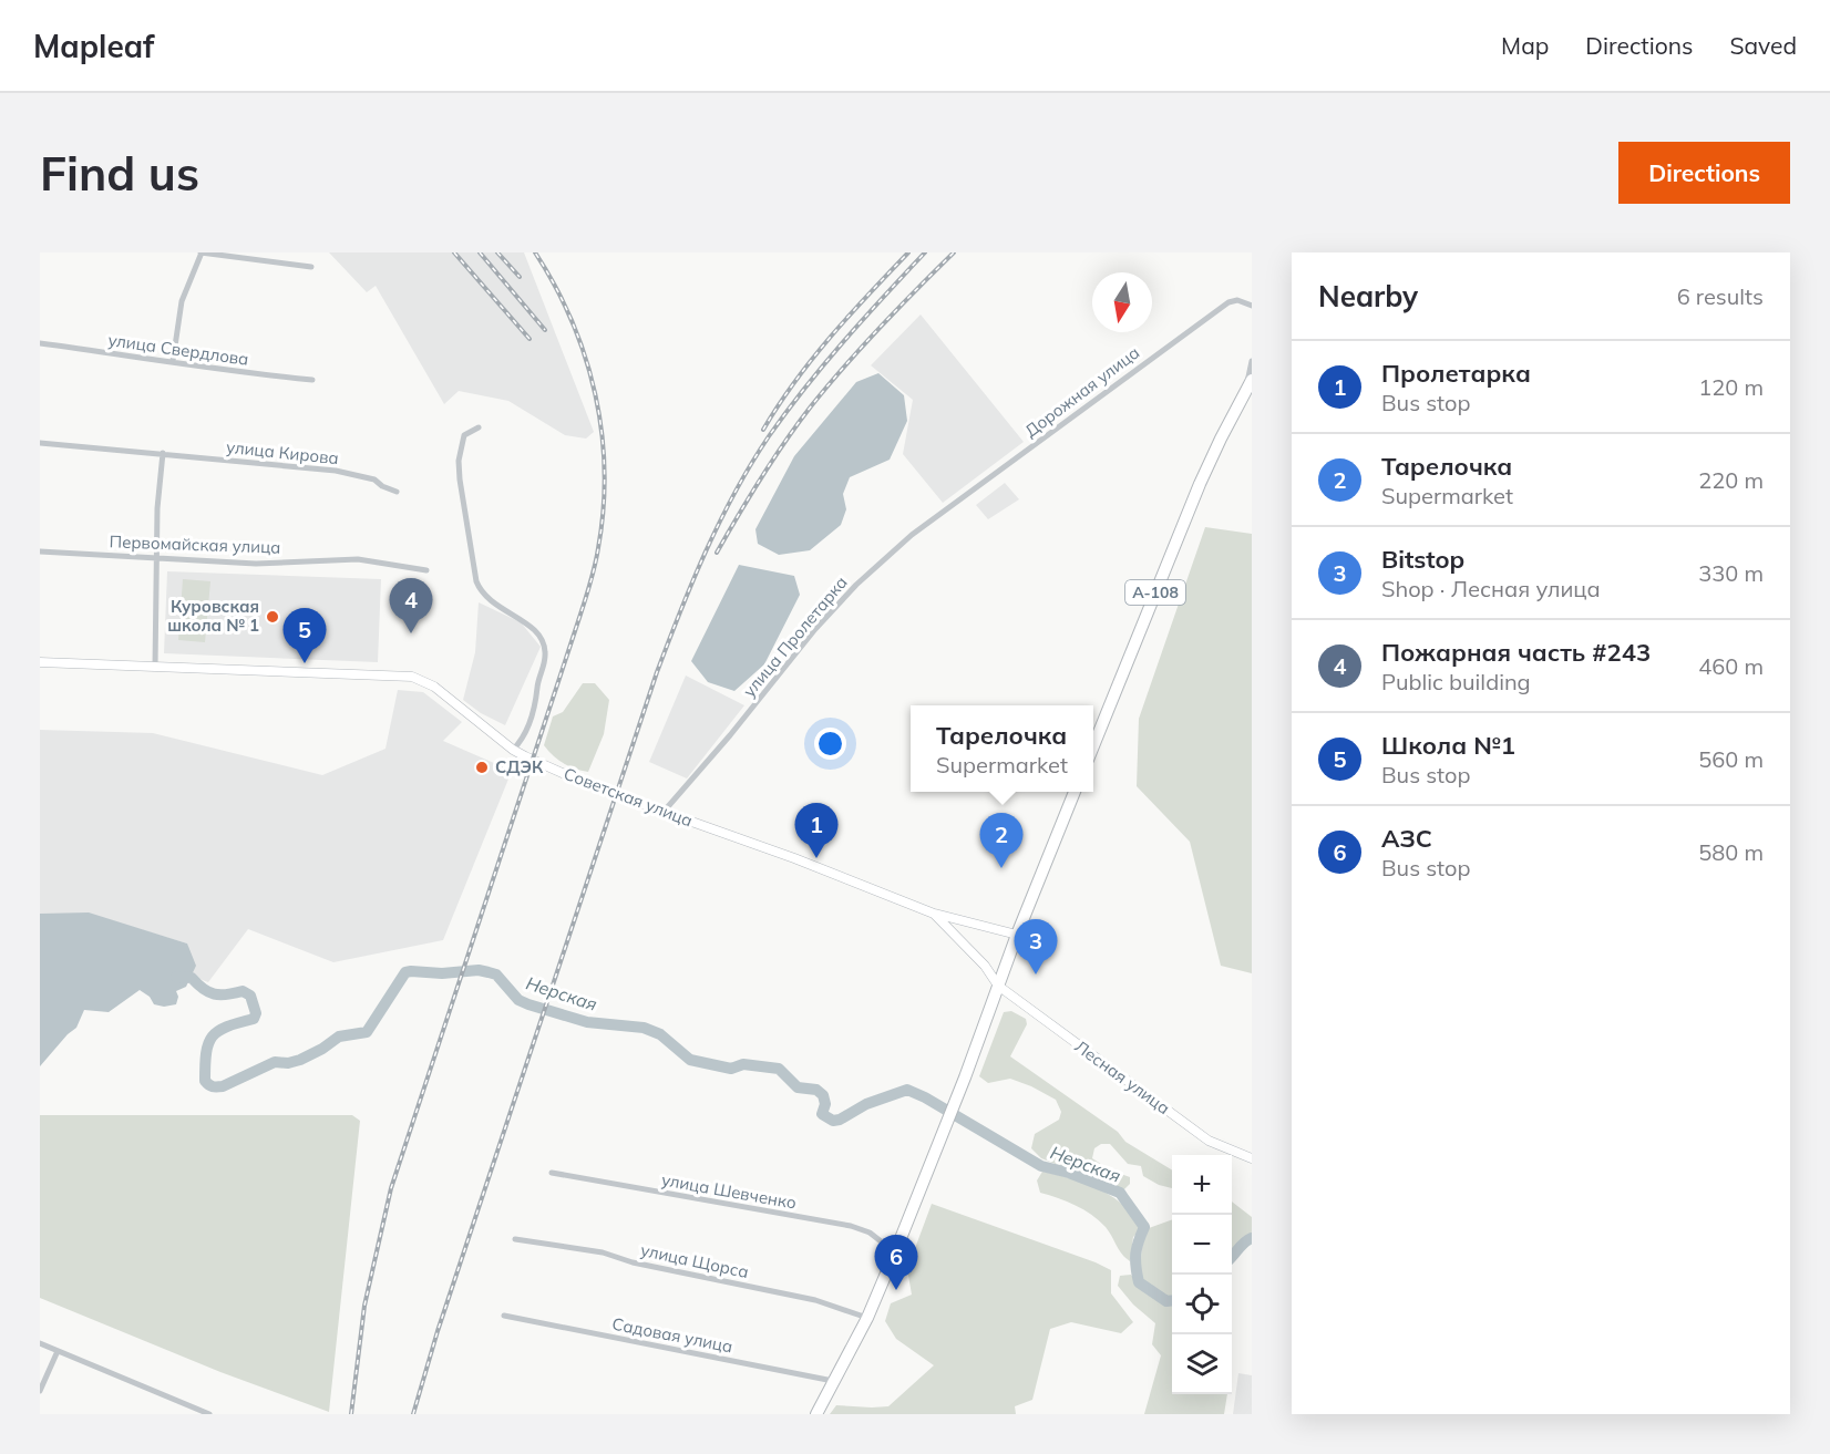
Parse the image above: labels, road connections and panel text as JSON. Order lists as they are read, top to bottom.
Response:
{
  "streets": {
    "highway": ["А-108"],
    "street": [
      "улица Свердлова",
      "Дорожная улица",
      "улица Кирова",
      "Первомайская улица",
      "улица Пролетарка",
      "Советская улица",
      "Лесная улица",
      "улица Шевченко",
      "улица Щорса",
      "Садовая улица"
    ]
  },
  "crossings": [
    ["Дорожная улица", "улица Пролетарка"],
    ["улица Пролетарка", "Советская улица"],
    ["Советская улица", "Лесная улица"]
  ],
  "water": ["Нерская"],
  "places": ["Куровская школа № 1", "СДЭК"],
  "north": "bottom",
  "page": {
    "header": "Mapleaf",
    "nav": ["Map", "Directions", "Saved"],
    "buttons": "Directions",
    "title": "Find us",
    "heading": ["Nearby", "6 results"],
    "list": [
      {
        "mark": "1",
        "name": "Пролетарка",
        "note": "Bus stop",
        "value": "120 m"
      },
      {
        "mark": "2",
        "name": "Тарелочка",
        "note": "Supermarket",
        "value": "220 m"
      },
      {
        "mark": "3",
        "name": "Bitstop",
        "note": "Shop · Лесная улица",
        "value": "330 m"
      },
      {
        "mark": "4",
        "name": "Пожарная часть #243",
        "note": "Public building",
        "value": "460 m"
      },
      {
        "mark": "5",
        "name": "Школа №1",
        "note": "Bus stop",
        "value": "560 m"
      },
      {
        "mark": "6",
        "name": "АЗС",
        "note": "Bus stop",
        "value": "580 m"
      }
    ],
    "pins": [
      "4",
      "5",
      "1",
      "2",
      "3",
      "6"
    ],
    "popup": ["Тарелочка", "Supermarket"],
    "map_buttons": ["+", "−"]
  }
}
